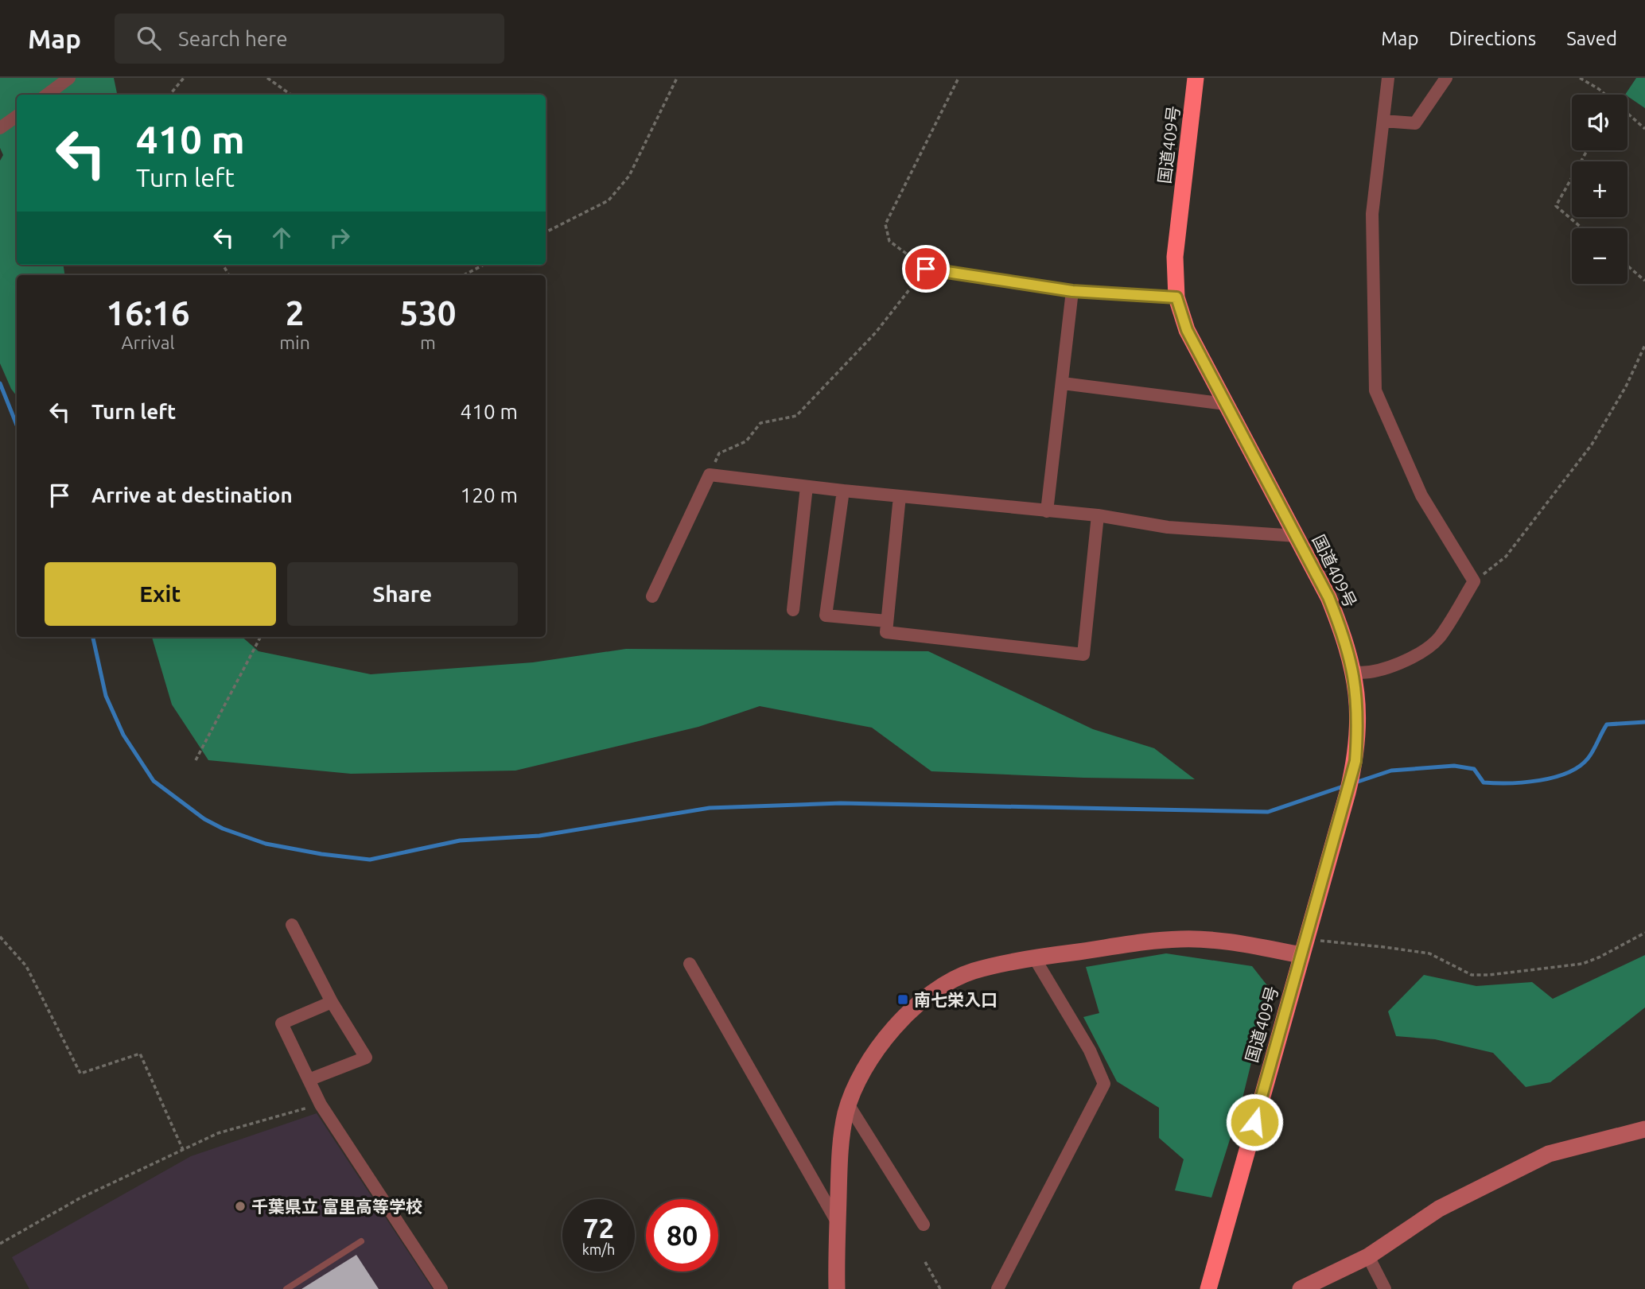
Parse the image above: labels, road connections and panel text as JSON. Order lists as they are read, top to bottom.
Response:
{
  "streets": {
    "highway": ["国道409号"]
  },
  "places": {
    "transit": ["南七栄入口"],
    "other": ["千葉県立 富里高等学校"]
  },
  "page": {
    "header": "Map",
    "search": "Search here",
    "nav": ["Map", "Directions", "Saved"],
    "map_buttons": ["+", "−"],
    "turn": ["410 m", "Turn left"],
    "eta": [
      "16:16",
      "Arrival",
      "2",
      "min",
      "530",
      "m"
    ],
    "list": [
      {
        "name": "Turn left",
        "value": "410 m"
      },
      {
        "name": "Arrive at destination",
        "value": "120 m"
      }
    ],
    "buttons": ["Exit", "Share"],
    "speed": "72 km/h",
    "limit": "80"
  }
}
